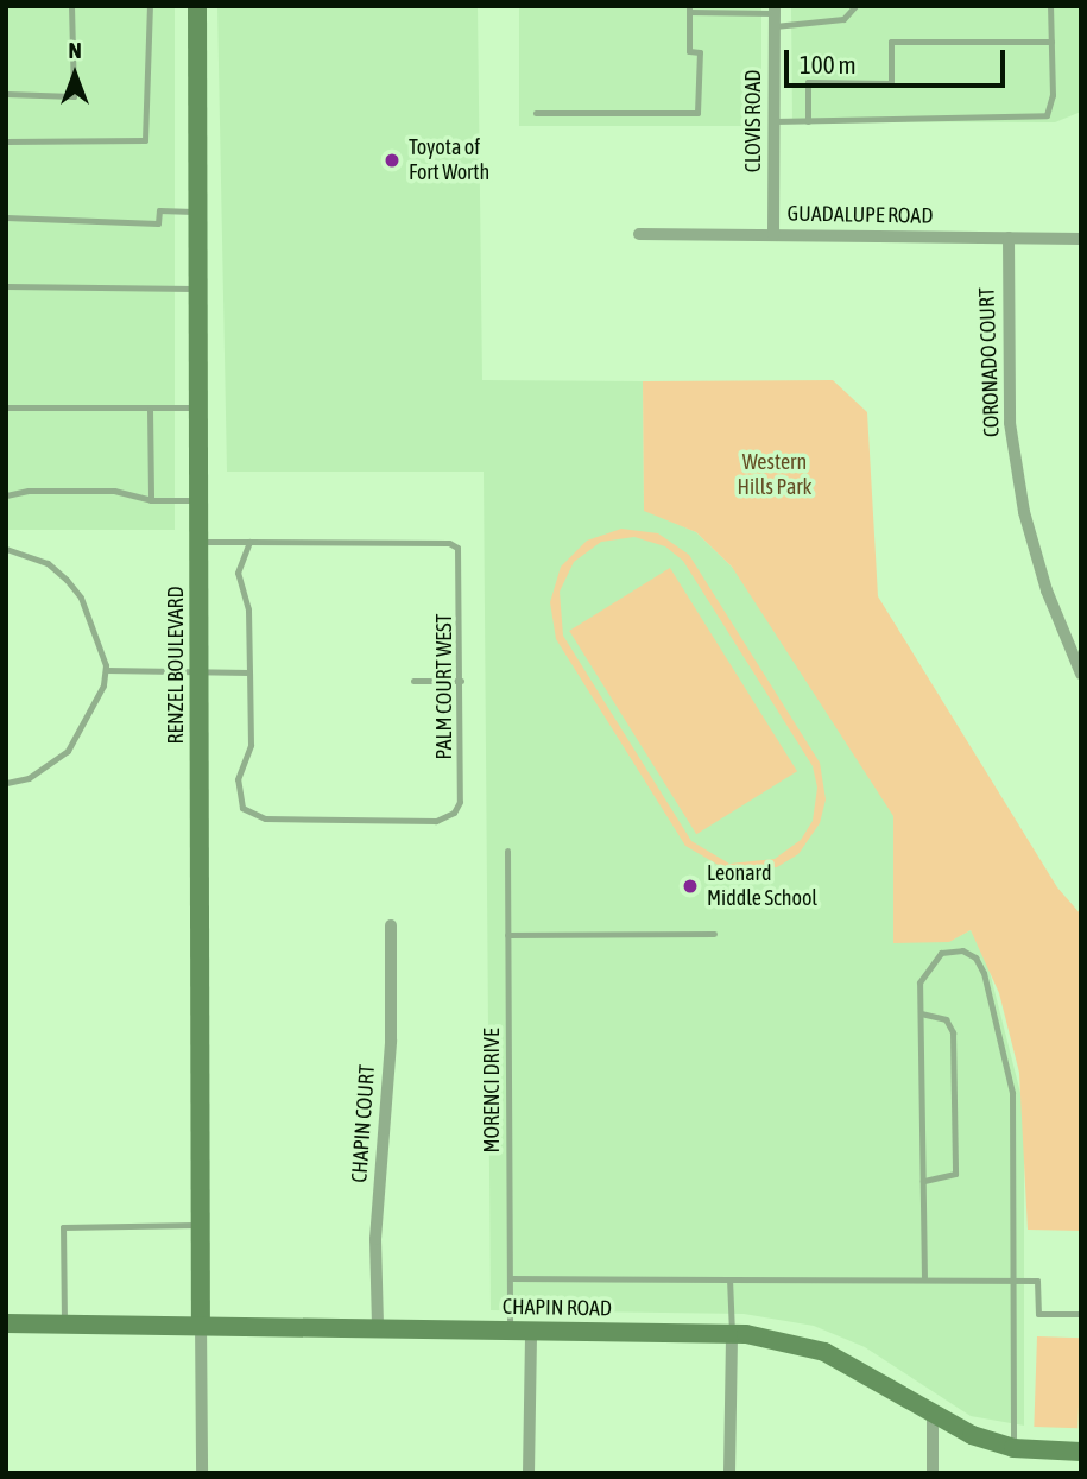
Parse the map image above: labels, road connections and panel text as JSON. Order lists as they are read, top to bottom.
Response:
{
  "streets": {
    "street": [
      "CLOVIS ROAD",
      "GUADALUPE ROAD",
      "CORONADO COURT",
      "RENZEL BOULEVARD",
      "CHAPIN COURT",
      "CHAPIN ROAD"
    ],
    "lane": ["PALM COURT WEST", "MORENCI DRIVE"]
  },
  "crossings": [
    ["CLOVIS ROAD", "GUADALUPE ROAD"],
    ["GUADALUPE ROAD", "CORONADO COURT"],
    ["RENZEL BOULEVARD", "CHAPIN ROAD"],
    ["MORENCI DRIVE", "CHAPIN ROAD"],
    ["CHAPIN COURT", "CHAPIN ROAD"]
  ],
  "parks": ["Western Hills Park"],
  "places": ["Toyota of Fort Worth", "Leonard Middle School"],
  "scale_bar": "100 m",
  "north": "top"
}
